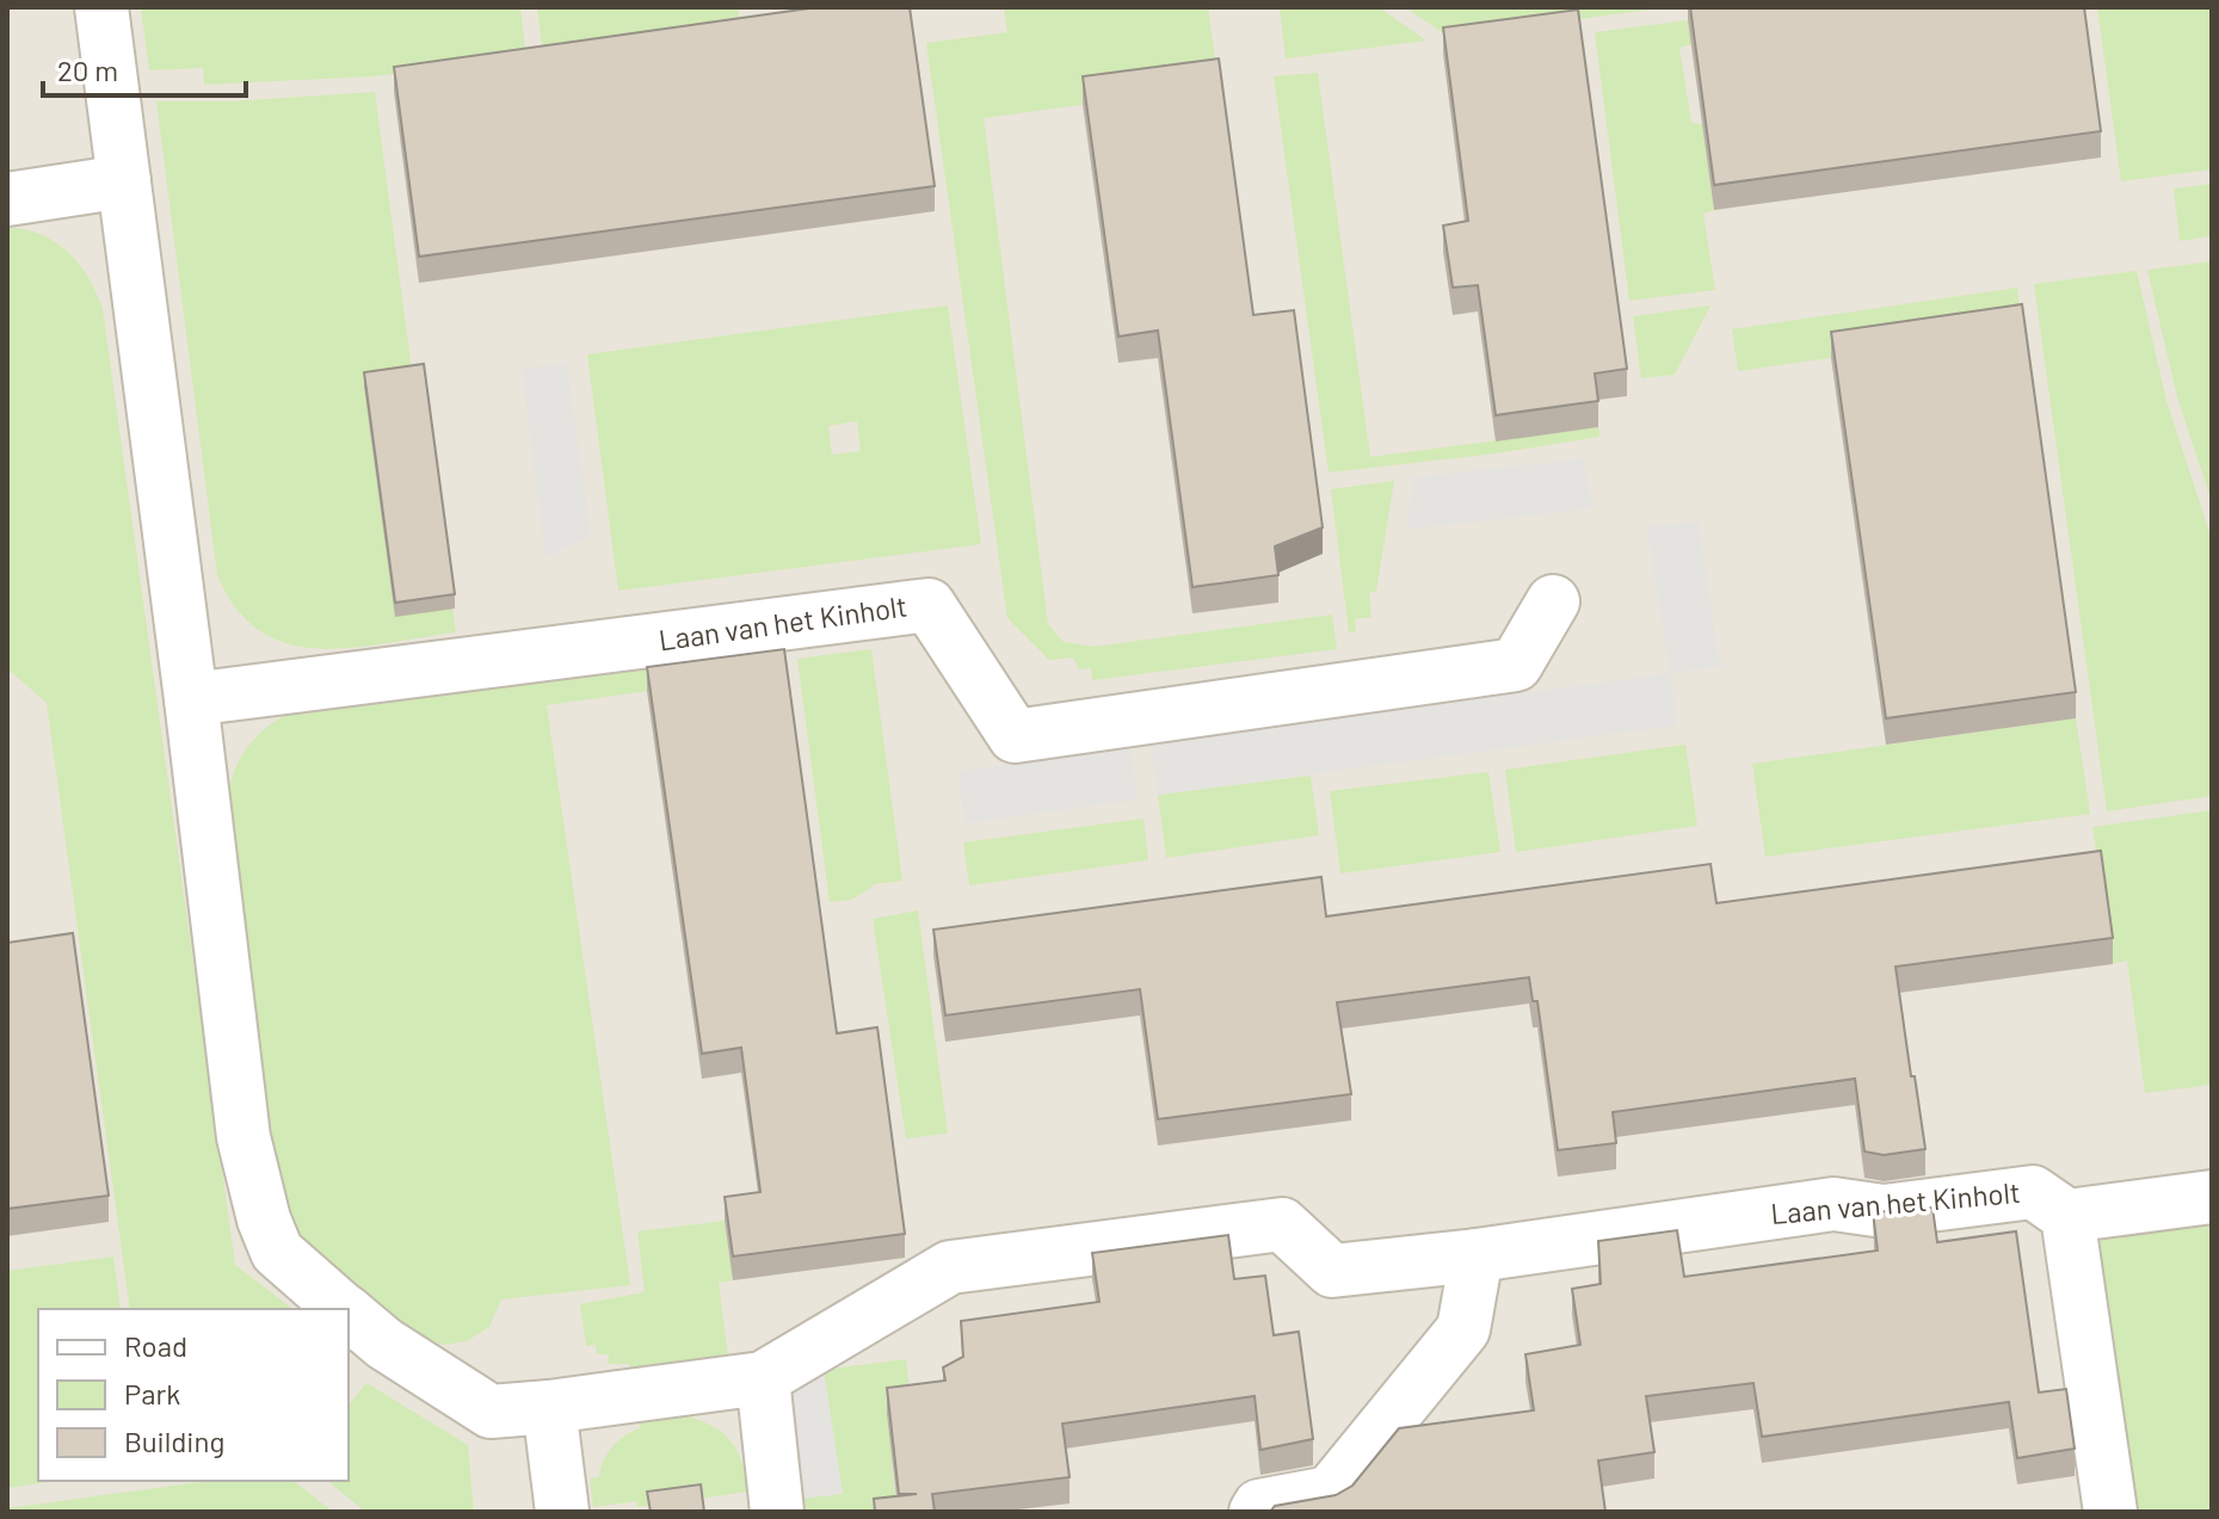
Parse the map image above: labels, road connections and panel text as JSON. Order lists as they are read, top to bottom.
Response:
{
  "streets": {
    "street": ["Laan van het Kinholt"]
  },
  "legend": ["Road", "Park", "Building"],
  "scale_bar": "20 m"
}
